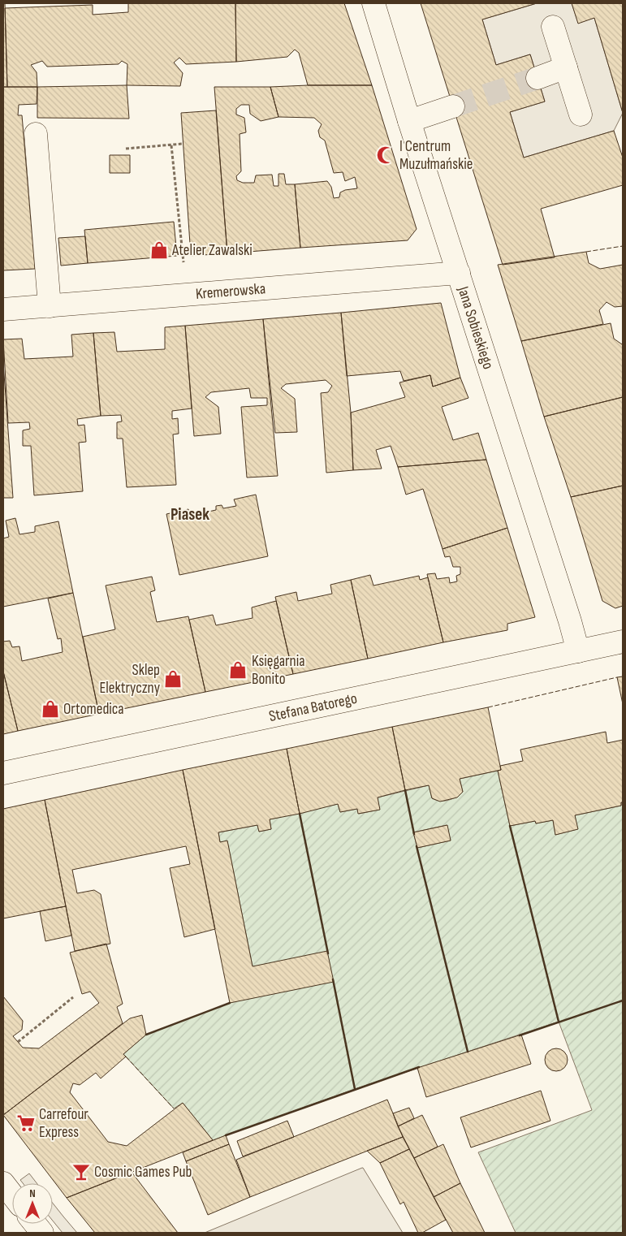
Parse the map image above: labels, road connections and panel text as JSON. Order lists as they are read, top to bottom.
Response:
{
  "streets": {
    "street": ["Kremerowska", "Jana Sobieskiego", "Stefana Batorego"]
  },
  "crossings": [
    ["Kremerowska", "Jana Sobieskiego"],
    ["Jana Sobieskiego", "Stefana Batorego"]
  ],
  "districts": ["Piasek"],
  "places": {
    "mosque": ["I Centrum Muzułmańskie"],
    "shop": [
      "Atelier Zawalski",
      "Księgarnia Bonito",
      "Sklep Elektryczny",
      "Ortomedica"
    ],
    "supermarket": ["Carrefour Express"],
    "bar": ["Cosmic Games Pub"]
  },
  "north": "top"
}
